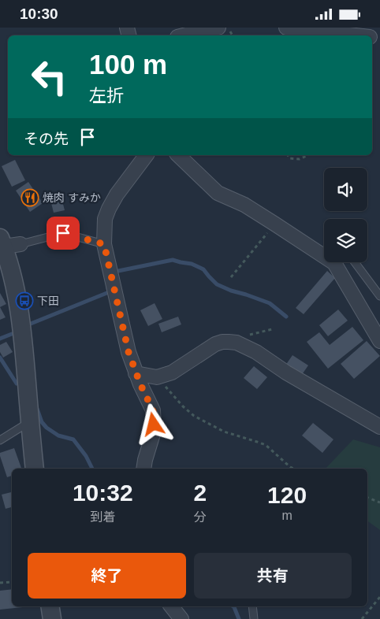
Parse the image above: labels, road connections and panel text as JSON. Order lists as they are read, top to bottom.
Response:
{
  "places": {
    "restaurant": ["焼肉 すみか"],
    "bus stop": ["下田"]
  },
  "page": {
    "status": "10:30",
    "turn": ["100 m", "左折"],
    "then": "その先",
    "eta": [
      "10:32",
      "到着",
      "2",
      "分",
      "120",
      "m"
    ],
    "buttons": ["終了", "共有"]
  }
}
